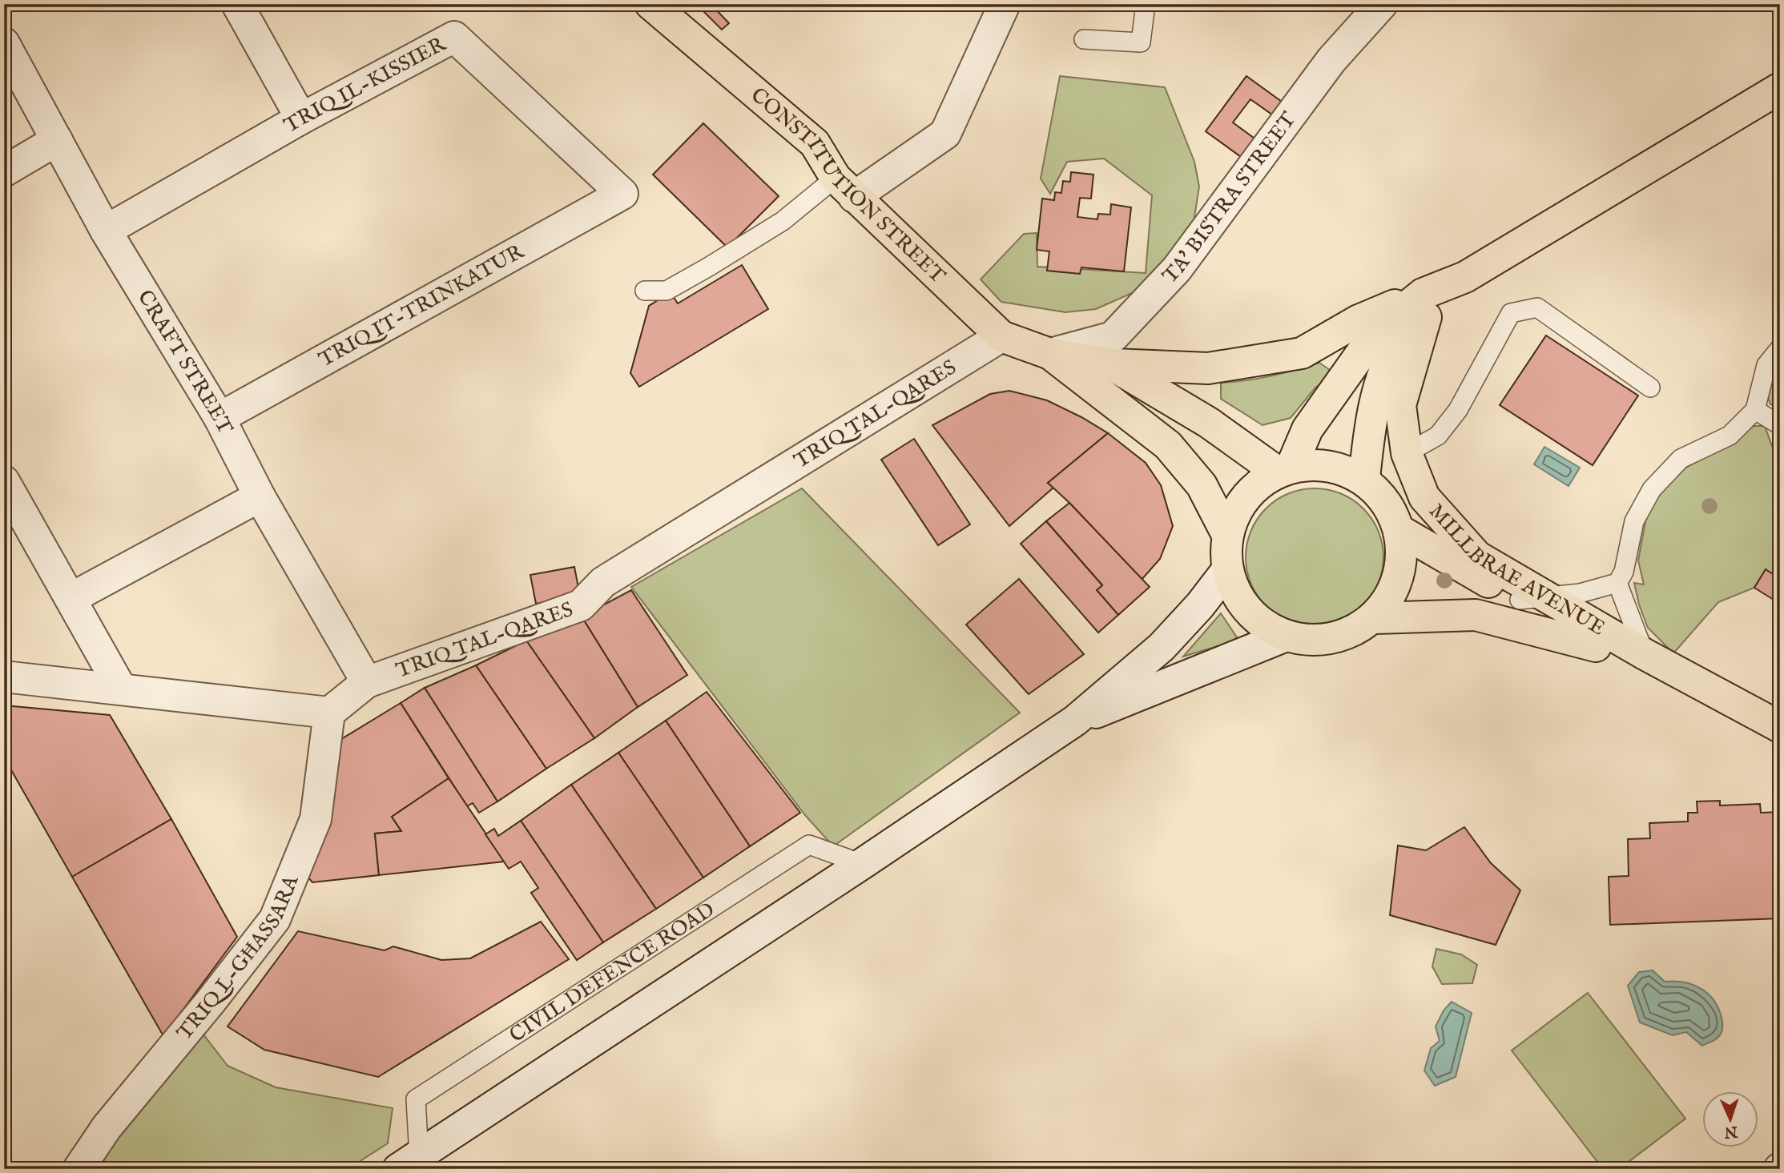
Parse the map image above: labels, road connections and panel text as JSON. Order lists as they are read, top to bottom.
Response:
{
  "streets": {
    "main road": ["CONSTITUTION STREET", "MILLBRAE AVENUE"],
    "street": [
      "TRIQ IL-KISSIER",
      "TA' BISTRA STREET",
      "TRIQ IT-TRINKATUR",
      "CRAFT STREET",
      "TRIQ TAL-QARES",
      "TRIQ L-GĦASSARA",
      "CIVIL DEFENCE ROAD"
    ]
  },
  "crossings": [
    ["TRIQ IL-KISSIER", "TRIQ IT-TRINKATUR"],
    ["TRIQ IL-KISSIER", "CRAFT STREET"],
    ["CONSTITUTION STREET", "TA' BISTRA STREET"],
    ["CONSTITUTION STREET", "TRIQ TAL-QARES"],
    ["CONSTITUTION STREET", "MILLBRAE AVENUE"],
    ["CONSTITUTION STREET", "CIVIL DEFENCE ROAD"],
    ["TRIQ IT-TRINKATUR", "CRAFT STREET"],
    ["CRAFT STREET", "TRIQ TAL-QARES"],
    ["TRIQ TAL-QARES", "TRIQ L-GĦASSARA"],
    ["MILLBRAE AVENUE", "CIVIL DEFENCE ROAD"]
  ],
  "north": "bottom"
}
